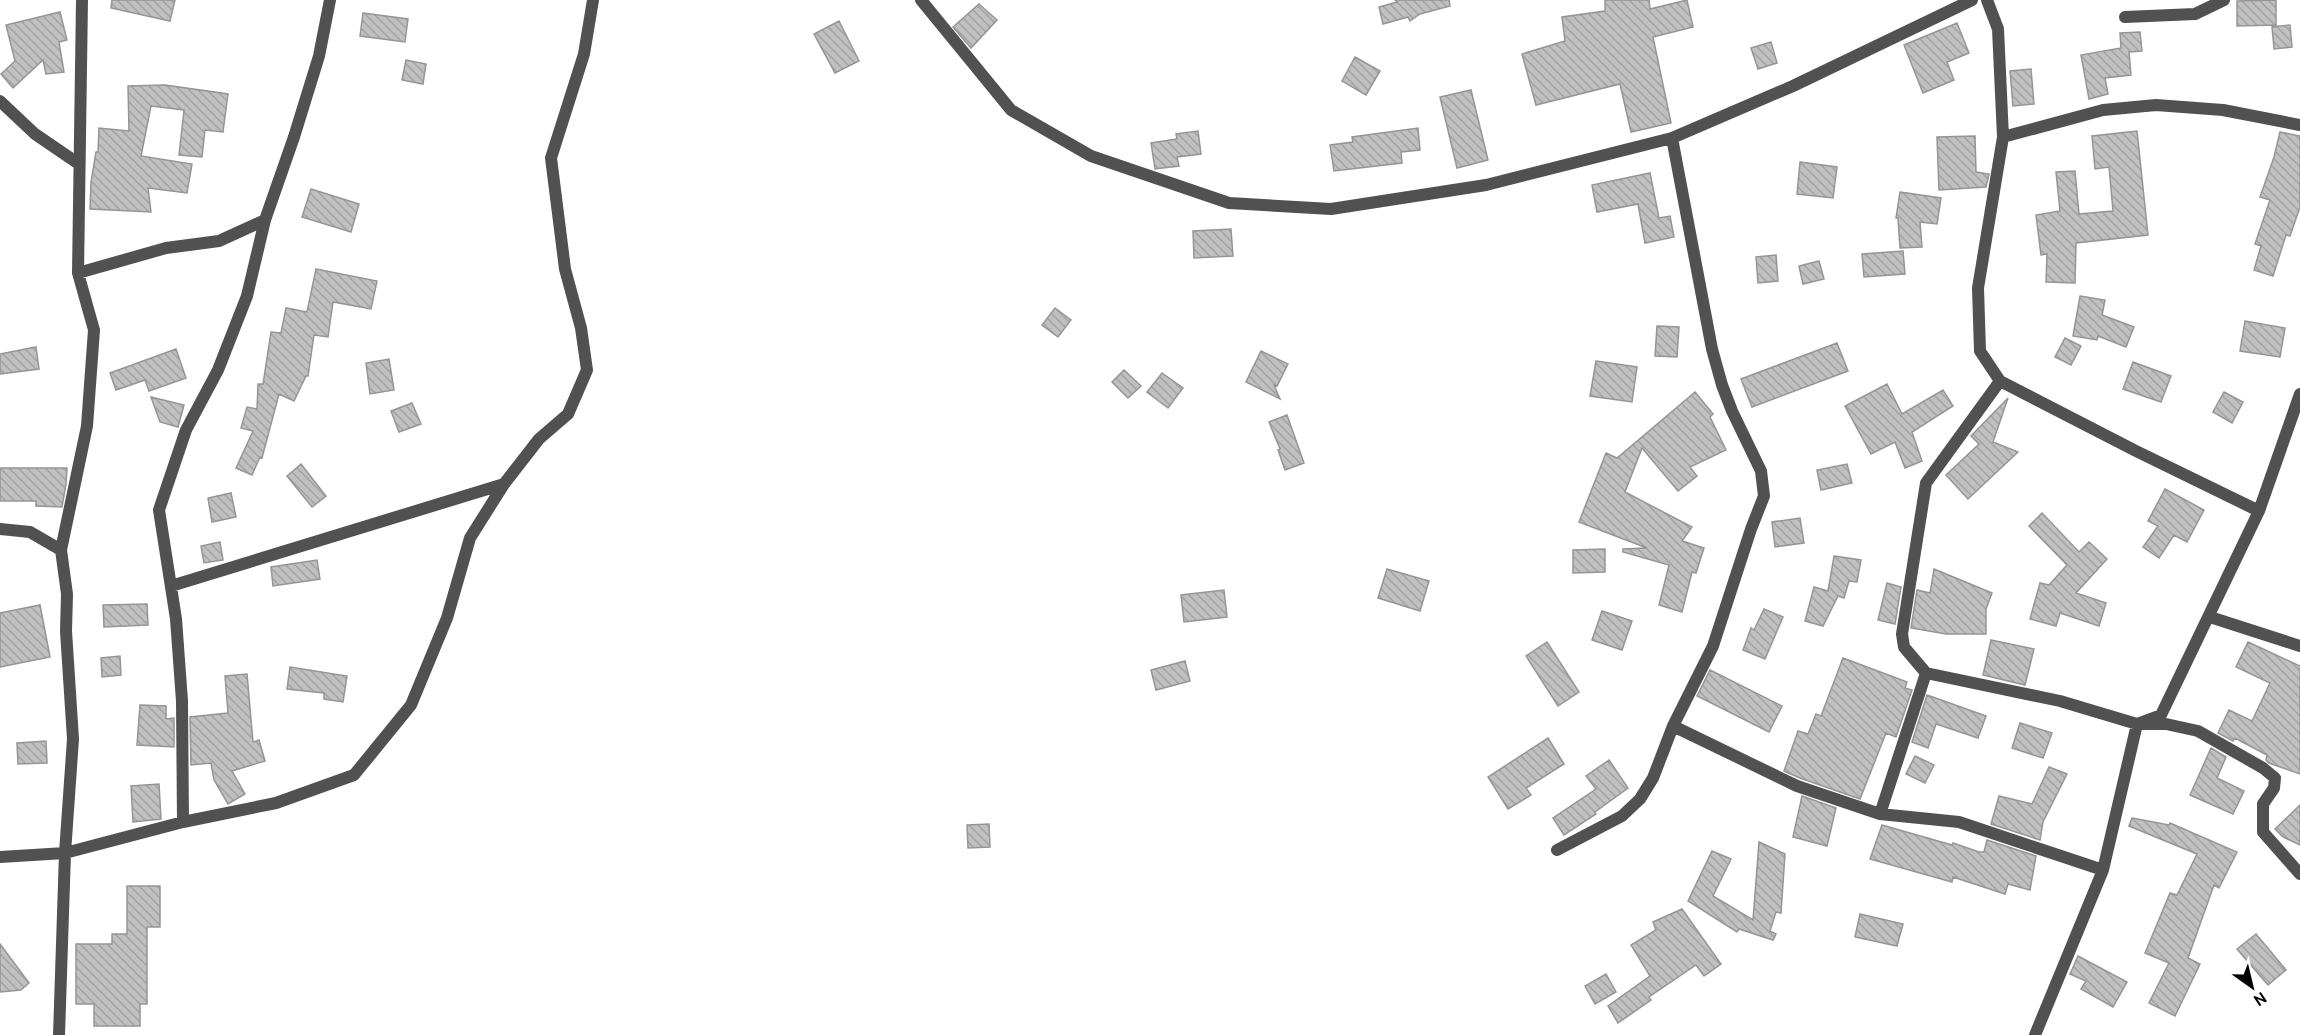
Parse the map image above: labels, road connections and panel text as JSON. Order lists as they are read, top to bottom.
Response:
{
  "north": "bottom right"
}
